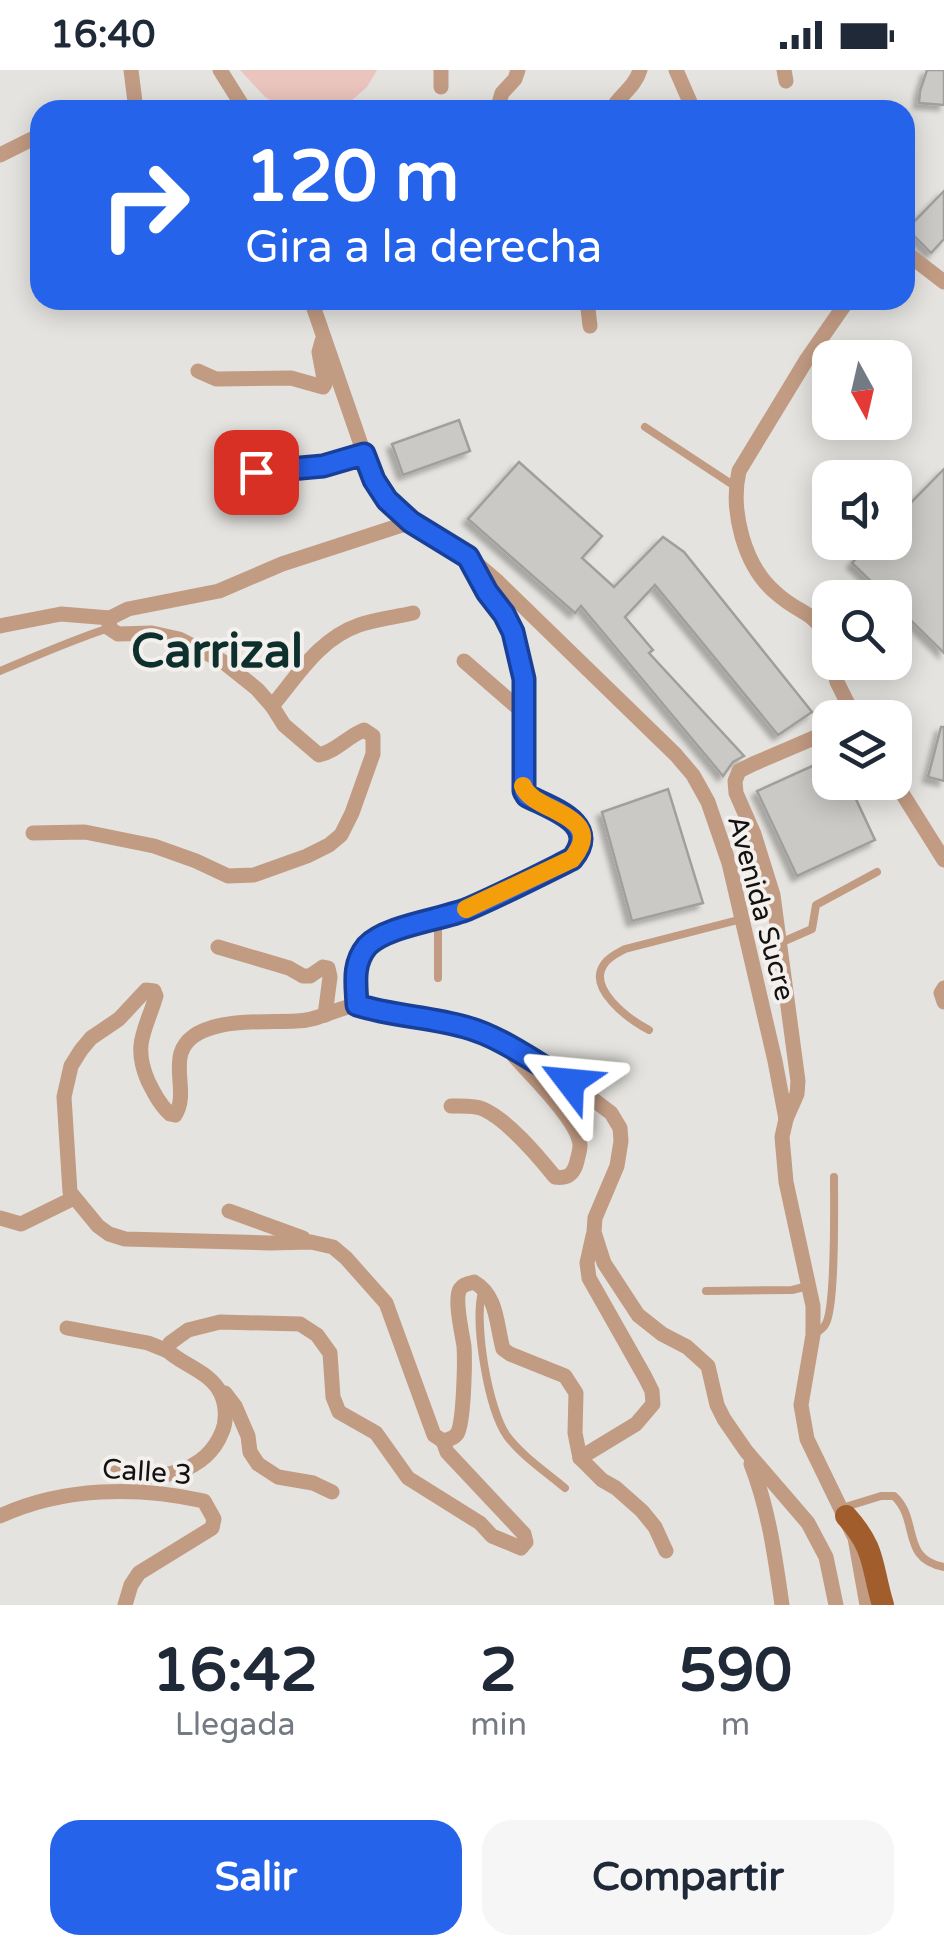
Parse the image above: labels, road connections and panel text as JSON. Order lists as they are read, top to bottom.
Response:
{
  "streets": {
    "street": ["Avenida Sucre", "Calle 3"]
  },
  "districts": ["Carrizal"],
  "north": "bottom",
  "page": {
    "status": "16:40",
    "turn": ["120 m", "Gira a la derecha"],
    "eta": [
      "16:42",
      "Llegada",
      "2",
      "min",
      "590",
      "m"
    ],
    "buttons": ["Salir", "Compartir"]
  }
}
